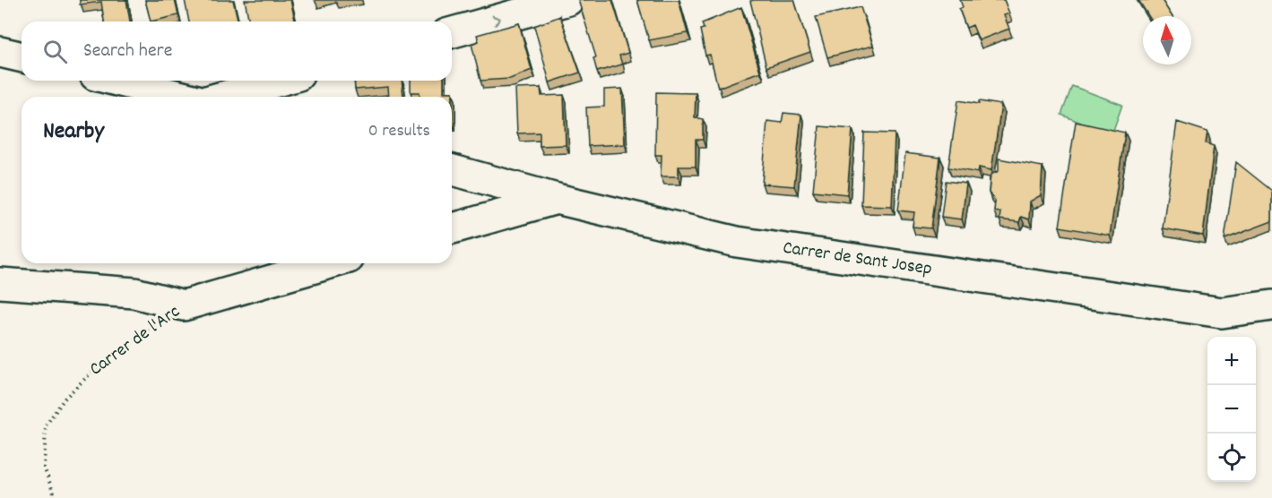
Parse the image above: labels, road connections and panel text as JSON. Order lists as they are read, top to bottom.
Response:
{
  "streets": {
    "street": ["Carrer de Sant Josep", "Carrer de l'Arc"]
  },
  "north": "top",
  "page": {
    "search": "Search here",
    "heading": ["Nearby", "0 results"],
    "map_buttons": ["+", "−"]
  }
}
